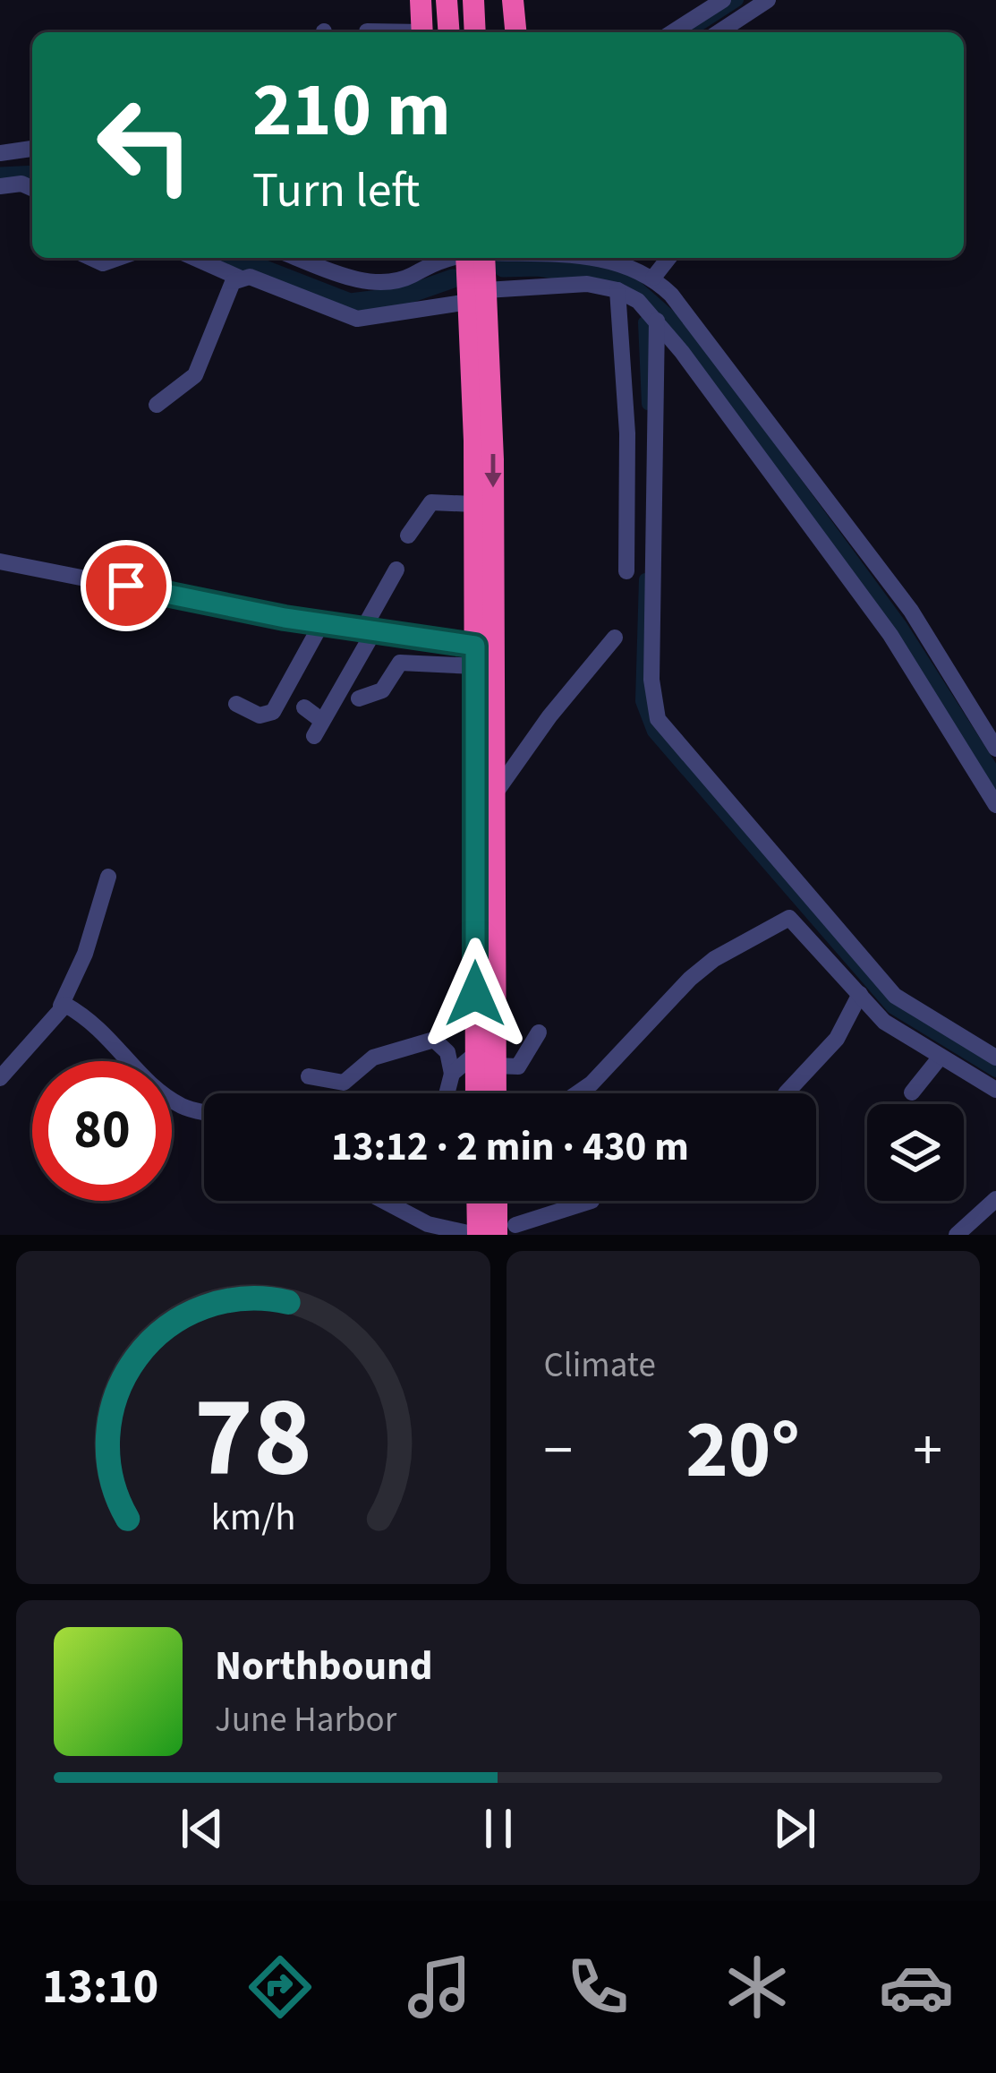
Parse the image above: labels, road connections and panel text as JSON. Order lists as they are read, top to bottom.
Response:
{
  "page": {
    "turn": ["210 m", "Turn left"],
    "limit": "80",
    "trip": "13:12 · 2 min · 430 m",
    "tile": "Climate",
    "heat": ["−", "20°", "+"],
    "song": ["Northbound", "June Harbor"],
    "tabs": "13:10",
    "gauge": ["78", "km/h"]
  }
}
